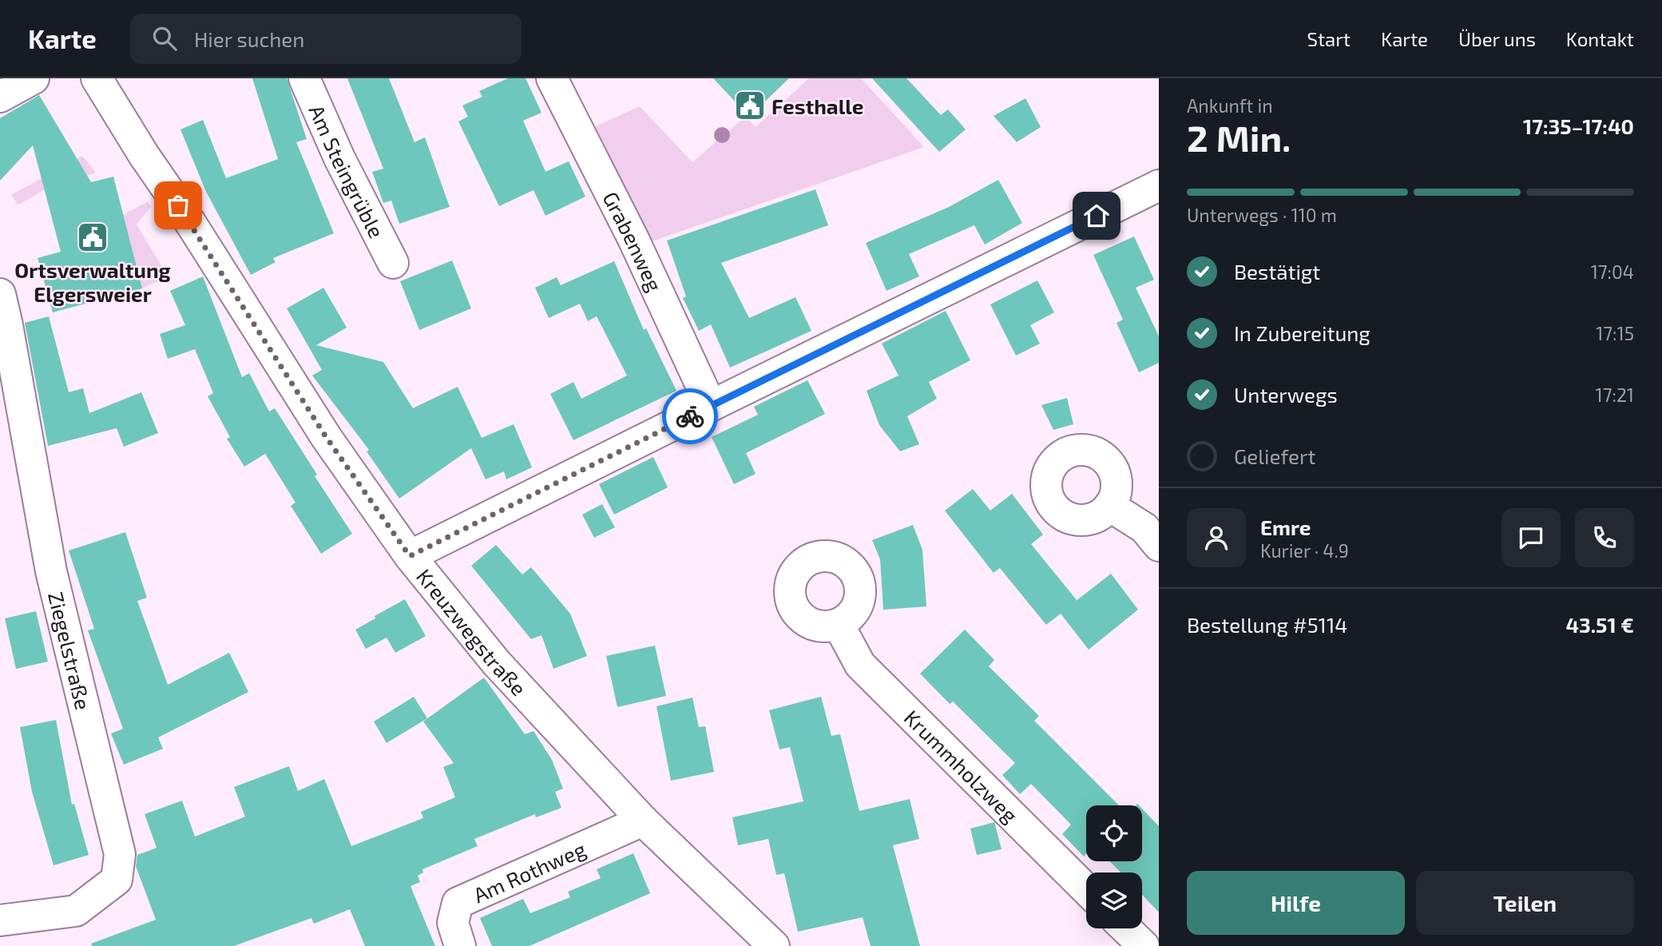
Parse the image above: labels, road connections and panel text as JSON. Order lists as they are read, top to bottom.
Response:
{
  "streets": {
    "street": [
      "Am Steingrüble",
      "Grabenweg",
      "Kreuzwegstraße",
      "Ziegelstraße",
      "Krummholzweg",
      "Am Rothweg"
    ]
  },
  "crossings": [
    ["Kreuzwegstraße", "Am Rothweg"]
  ],
  "places": {
    "public building": ["Festhalle", "Ortsverwaltung Elgersweier"]
  },
  "page": {
    "header": "Karte",
    "search": "Hier suchen",
    "nav": [
      "Start",
      "Karte",
      "Über uns",
      "Kontakt"
    ],
    "heading": ["2 Min.", "Ankunft in", "17:35–17:40"],
    "panel": [
      "Emre",
      "Kurier · 4.9",
      "Bestellung #5114",
      "43.51 €"
    ],
    "bar": "Unterwegs · 110 m",
    "list": [
      ["Bestätigt", "17:04"],
      ["In Zubereitung", "17:15"],
      ["Unterwegs", "17:21"],
      "Geliefert"
    ],
    "buttons": ["Hilfe", "Teilen"]
  }
}
